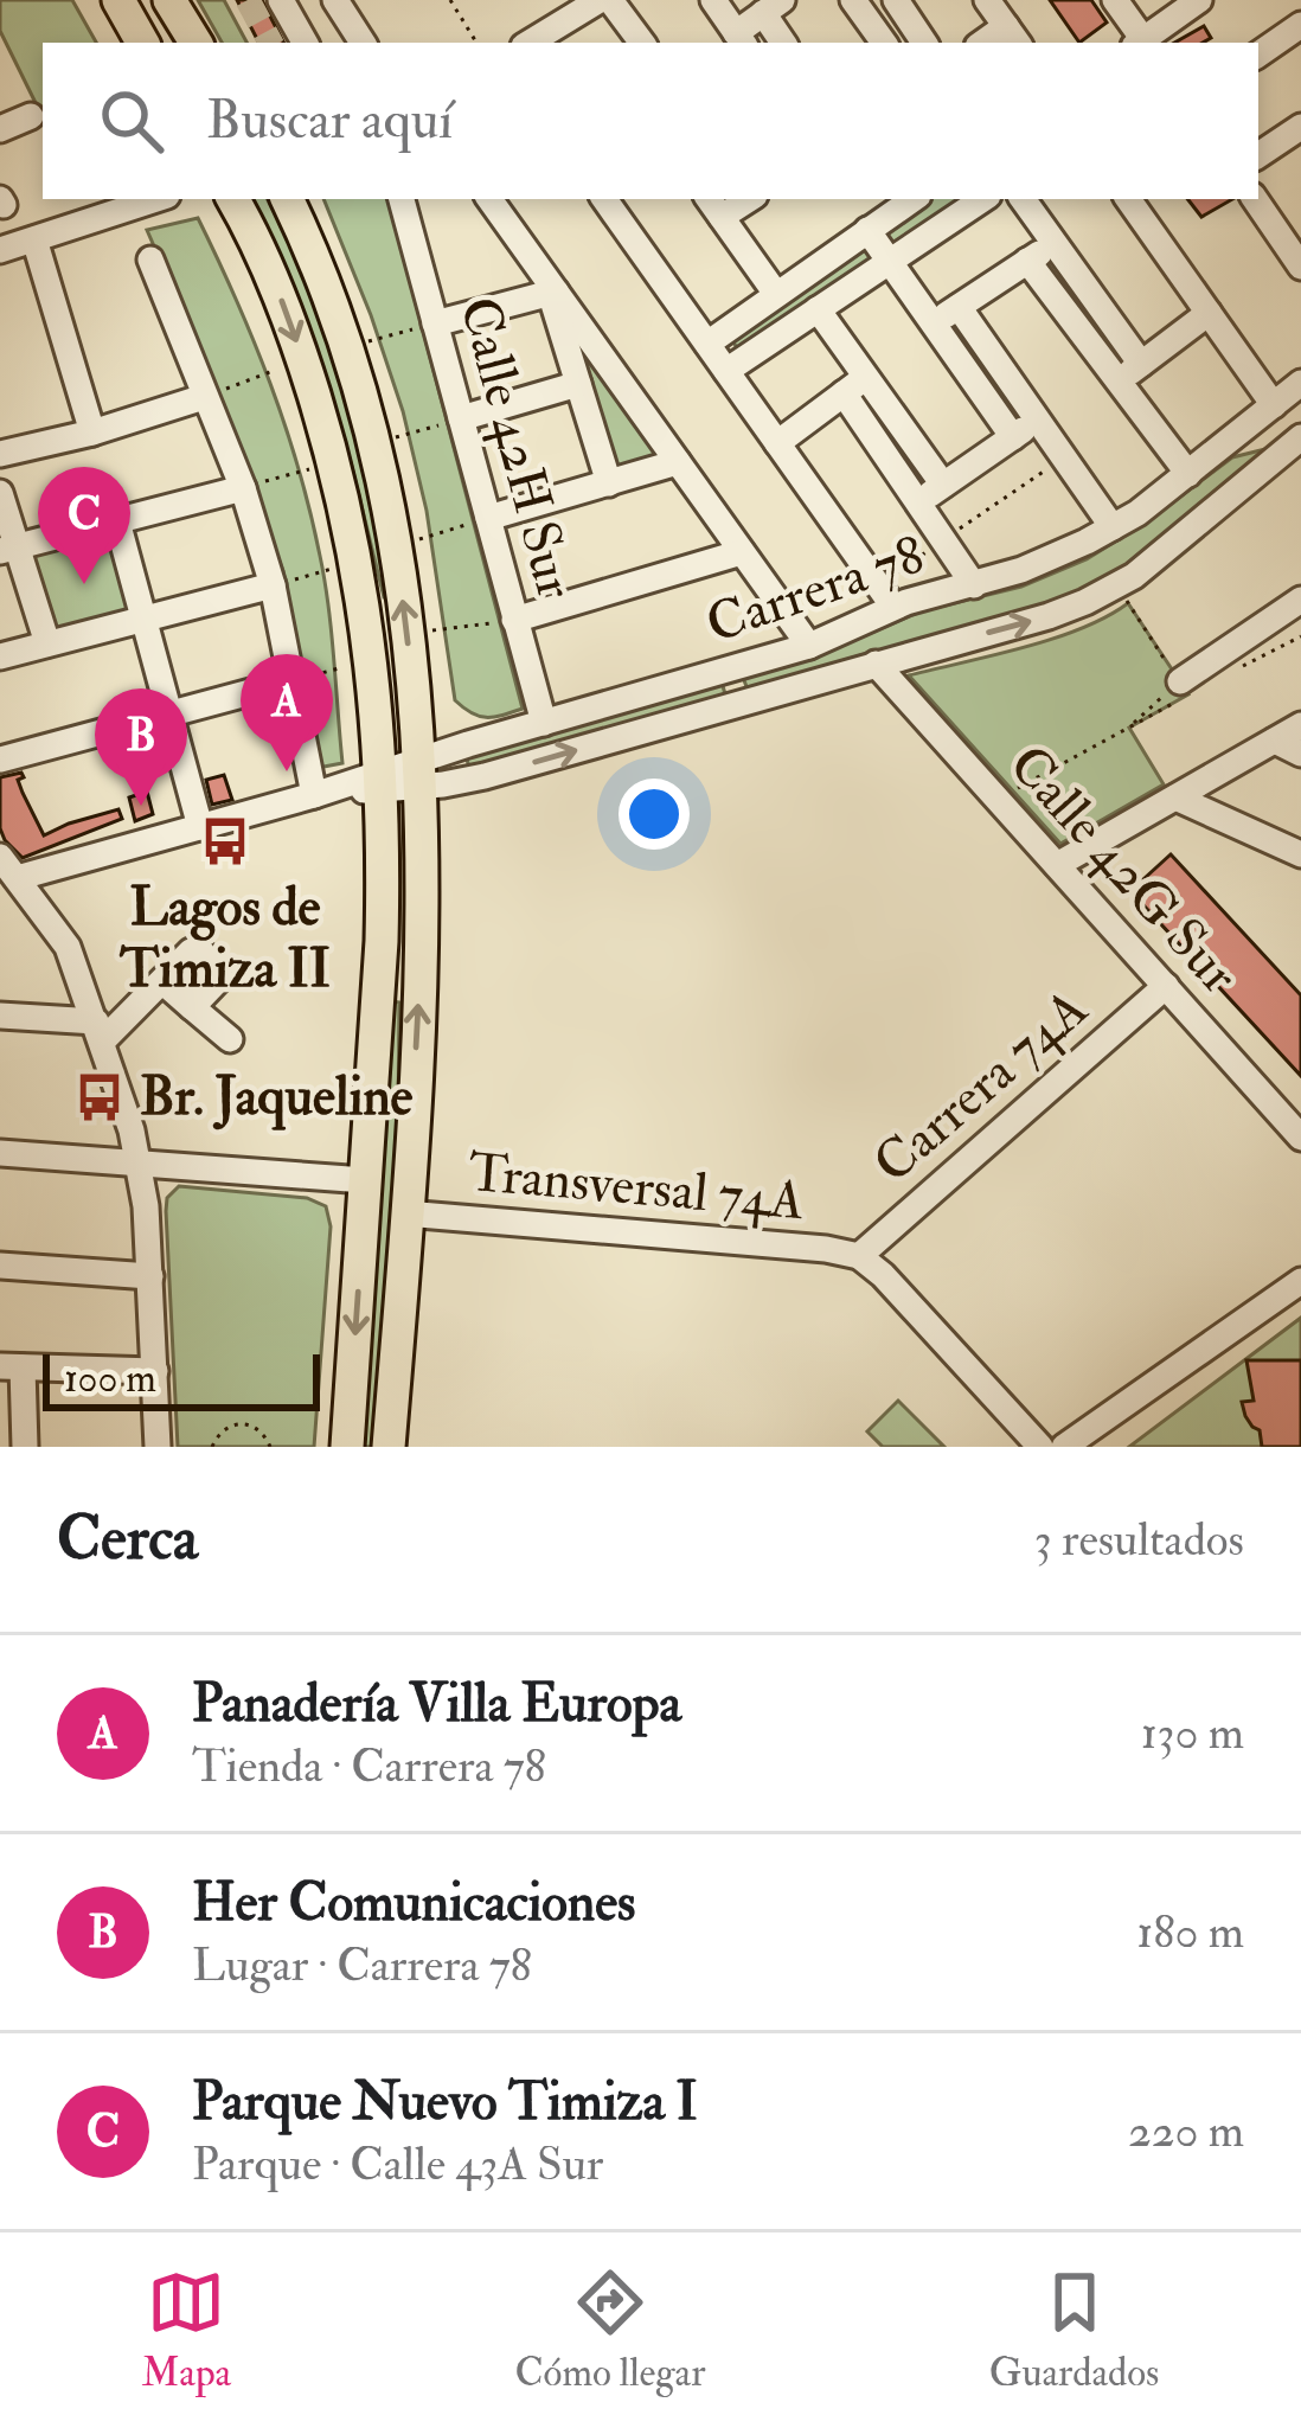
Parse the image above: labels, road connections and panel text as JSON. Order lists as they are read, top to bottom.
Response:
{
  "streets": {
    "street": [
      "Calle 42H Sur",
      "Carrera 78",
      "Calle 42G Sur",
      "Carrera 74A",
      "Transversal 74A"
    ]
  },
  "crossings": [
    ["Calle 42H Sur", "Carrera 78"],
    ["Carrera 78", "Calle 42G Sur"],
    ["Calle 42G Sur", "Carrera 74A"],
    ["Carrera 74A", "Transversal 74A"]
  ],
  "places": {
    "bus stop": ["Lagos de Timiza II", "Br. Jaqueline"]
  },
  "scale_bar": "100 m",
  "page": {
    "search": "Buscar aquí",
    "pins": ["C", "A", "B"],
    "scale": "100 m",
    "heading": ["Cerca", "3 resultados"],
    "list": [
      {
        "mark": "A",
        "name": "Panadería Villa Europa",
        "note": "Tienda · Carrera 78",
        "value": "130 m"
      },
      {
        "mark": "B",
        "name": "Her Comunicaciones",
        "note": "Lugar · Carrera 78",
        "value": "180 m"
      },
      {
        "mark": "C",
        "name": "Parque Nuevo Timiza I",
        "note": "Parque · Calle 43A Sur",
        "value": "220 m"
      }
    ],
    "nav": ["Mapa", "Cómo llegar", "Guardados"]
  }
}
